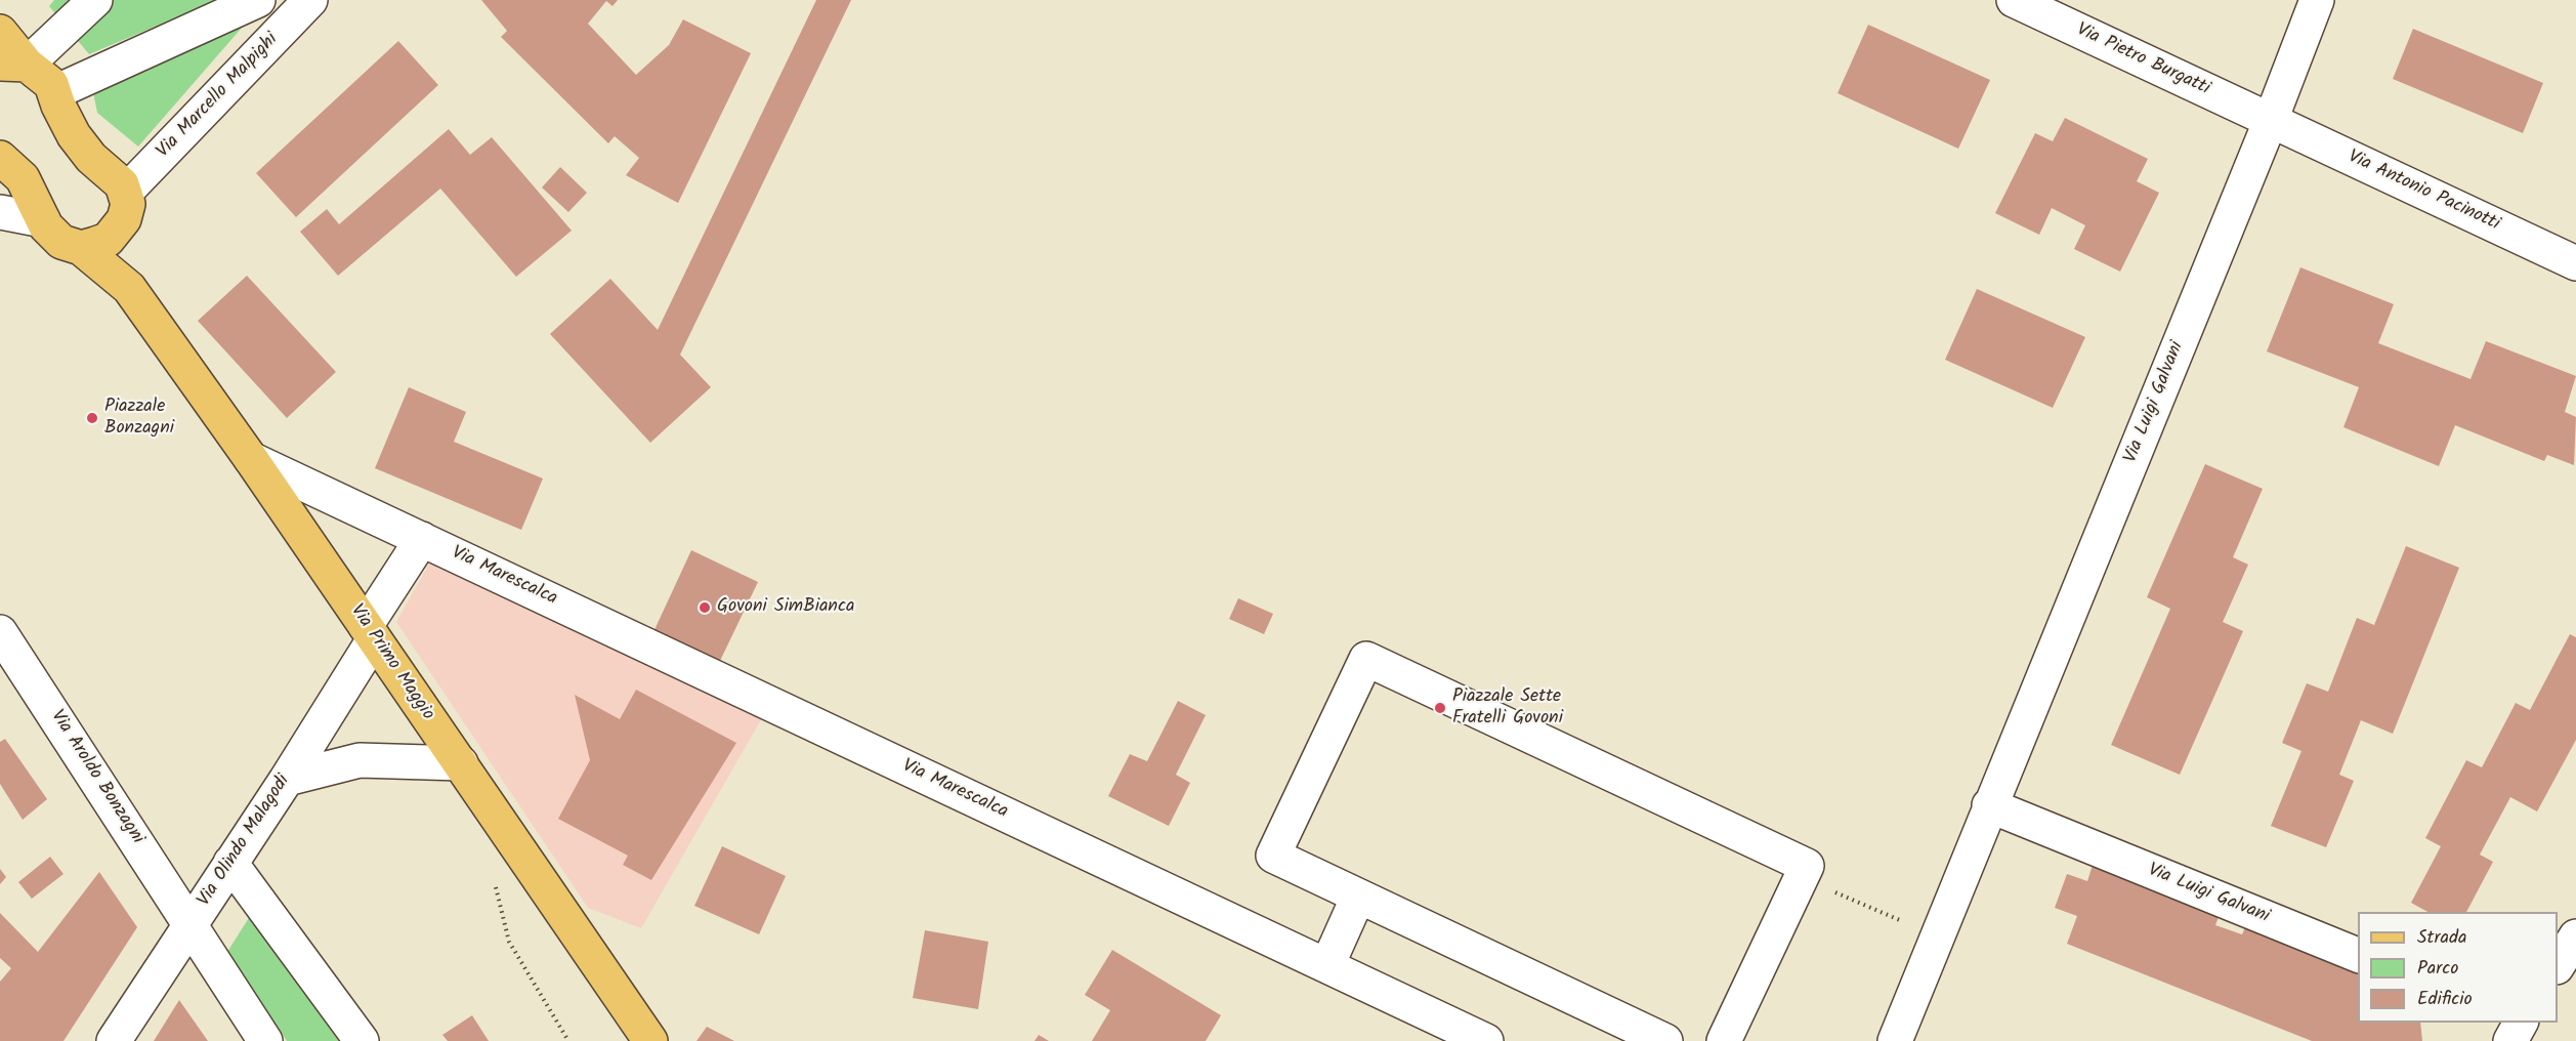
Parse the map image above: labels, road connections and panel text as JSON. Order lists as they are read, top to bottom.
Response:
{
  "streets": {
    "main road": ["Via Primo Maggio"],
    "street": [
      "Via Pietro Burgatti",
      "Via Marcello Malpighi",
      "Via Antonio Pacinotti",
      "Via Luigi Galvani",
      "Via Marescalca",
      "Via Aroldo Bonzagni",
      "Via Olindo Malagodi"
    ]
  },
  "crossings": [
    ["Via Pietro Burgatti", "Via Antonio Pacinotti"],
    ["Via Pietro Burgatti", "Via Luigi Galvani"],
    ["Via Antonio Pacinotti", "Via Luigi Galvani"],
    ["Via Marescalca", "Via Primo Maggio"],
    ["Via Primo Maggio", "Via Olindo Malagodi"],
    ["Via Aroldo Bonzagni", "Via Olindo Malagodi"]
  ],
  "places": ["Piazzale Bonzagni", "Govoni SimBianca", "Piazzale Sette Fratelli Govoni"],
  "legend": ["Strada", "Parco", "Edificio"]
}
